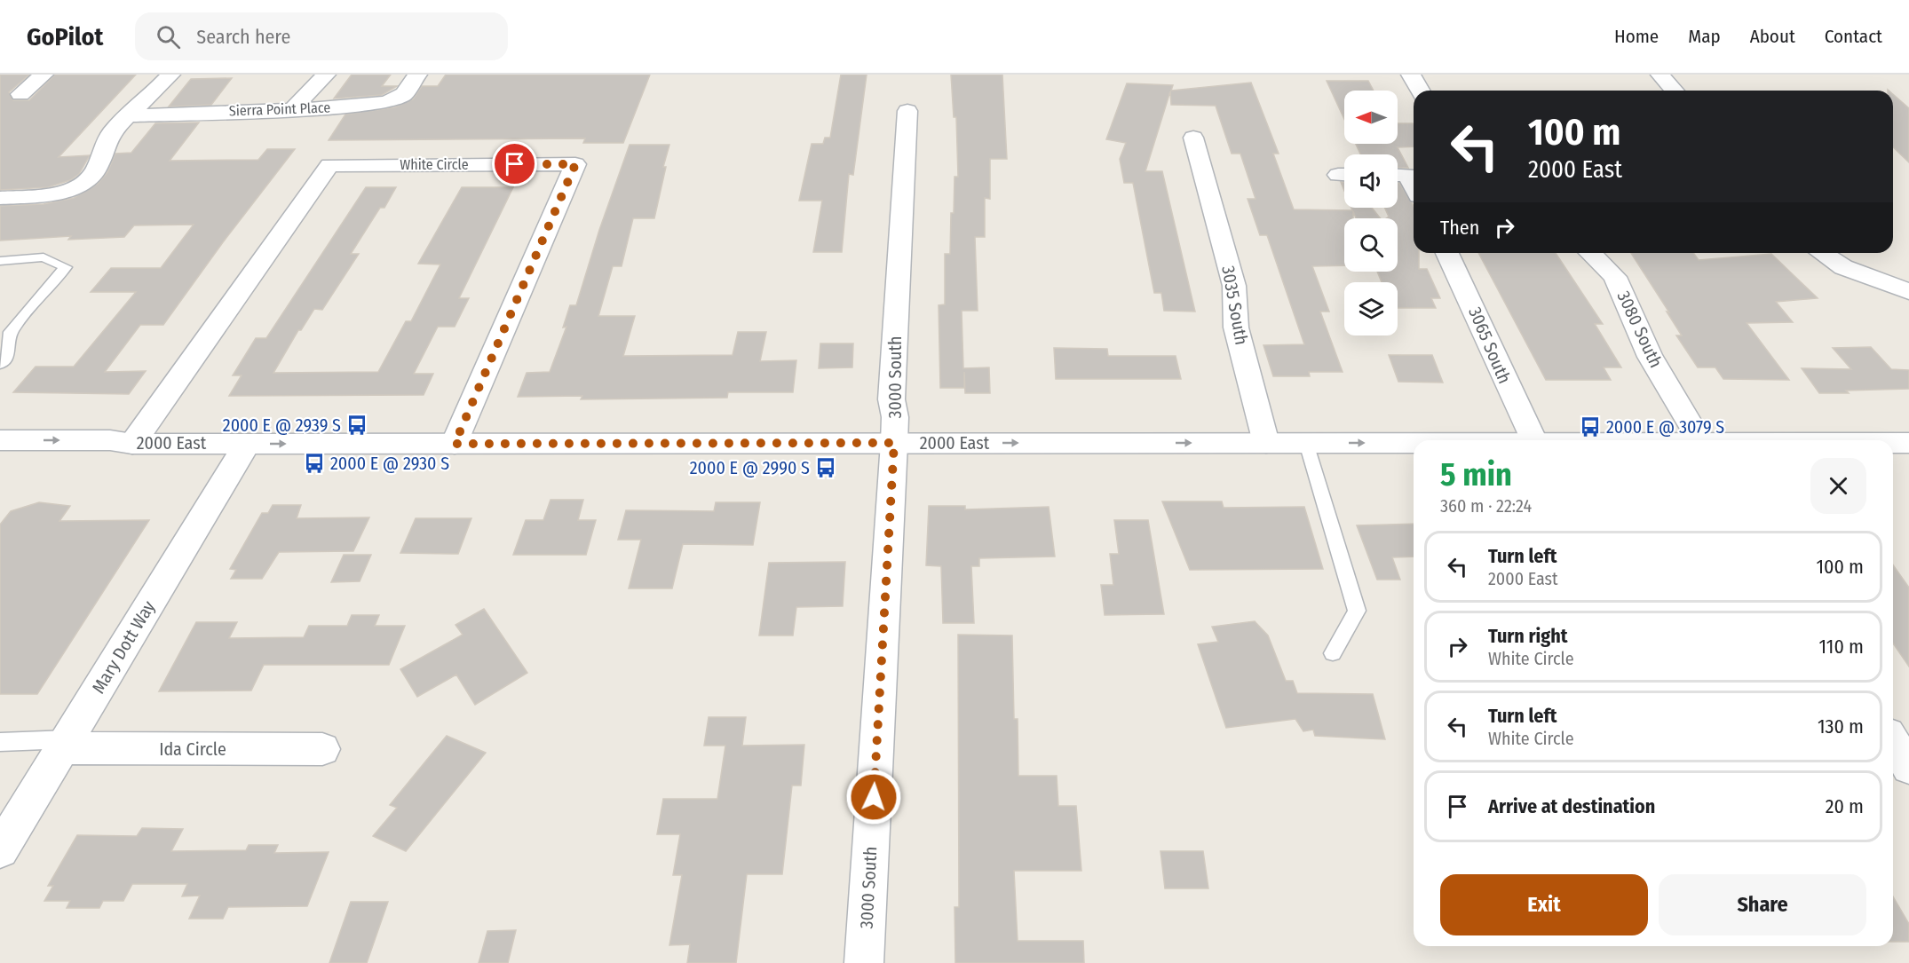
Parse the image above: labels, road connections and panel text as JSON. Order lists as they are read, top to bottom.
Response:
{
  "streets": {
    "street": [
      "Sierra Point Place",
      "White Circle",
      "3035 South",
      "3080 South",
      "3065 South",
      "3000 South",
      "2000 East",
      "Mary Dott Way",
      "Ida Circle"
    ]
  },
  "crossings": [
    ["White Circle", "2000 East"],
    ["3035 South", "2000 East"],
    ["3000 South", "2000 East"],
    ["2000 East", "Mary Dott Way"],
    ["Mary Dott Way", "Ida Circle"]
  ],
  "one_way": ["2000 East"],
  "places": {
    "bus stop": [
      "2000 E @ 2939 S",
      "2000 E @ 3079 S",
      "2000 E @ 2930 S",
      "2000 E @ 2990 S"
    ]
  },
  "north": "left",
  "page": {
    "header": "GoPilot",
    "search": "Search here",
    "nav": [
      "Home",
      "Map",
      "About",
      "Contact"
    ],
    "turn": ["100 m", "2000 East"],
    "then": "Then",
    "heading": ["5 min", "360 m · 22:24"],
    "list": [
      {
        "name": "Turn left",
        "note": "2000 East",
        "value": "100 m"
      },
      {
        "name": "Turn right",
        "note": "White Circle",
        "value": "110 m"
      },
      {
        "name": "Turn left",
        "note": "White Circle",
        "value": "130 m"
      },
      {
        "name": "Arrive at destination",
        "value": "20 m"
      }
    ],
    "buttons": ["Exit", "Share"]
  }
}
